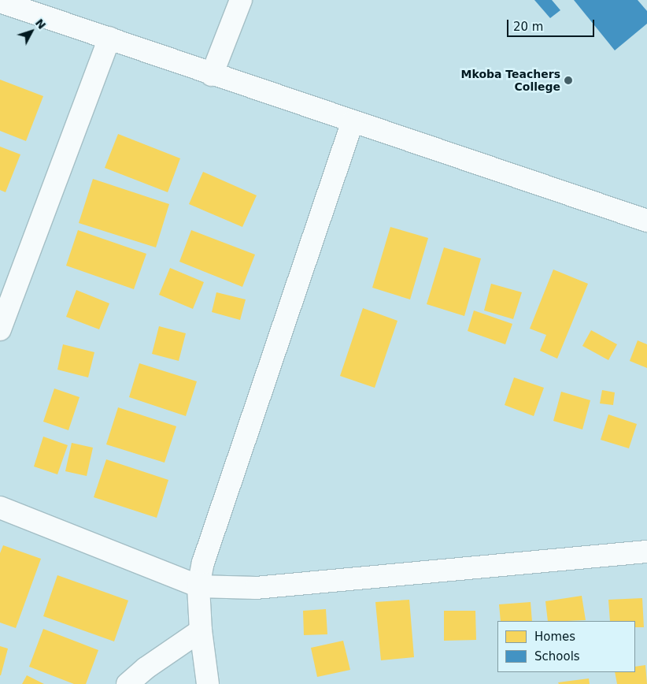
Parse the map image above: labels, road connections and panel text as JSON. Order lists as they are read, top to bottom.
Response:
{
  "places": ["Mkoba Teachers College"],
  "legend": ["Homes", "Schools"],
  "scale_bar": "20 m",
  "north": "top right"
}
